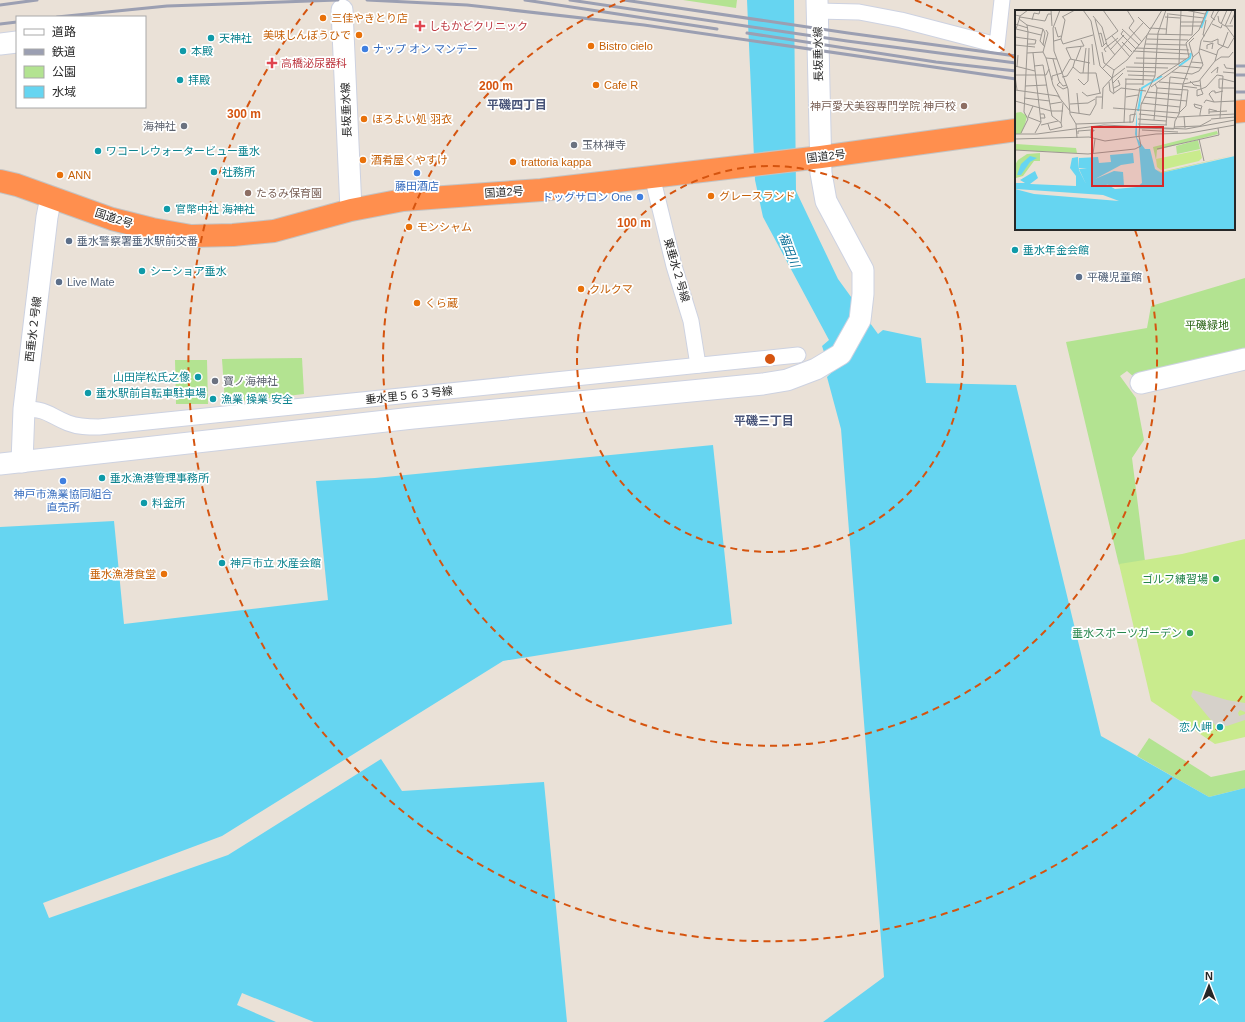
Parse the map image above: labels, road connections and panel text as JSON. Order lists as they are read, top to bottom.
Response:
{
  "streets": {
    "highway": ["国道2号"],
    "street": [
      "長坂垂水線",
      "東垂水２号線",
      "西垂水２号線",
      "垂水里５６３号線"
    ]
  },
  "crossings": [
    ["長坂垂水線", "国道2号"],
    ["長坂垂水線", "西垂水２号線"],
    ["国道2号", "東垂水２号線"],
    ["国道2号", "西垂水２号線"],
    ["東垂水２号線", "垂水里５６３号線"],
    ["西垂水２号線", "垂水里５６３号線"]
  ],
  "districts": ["平磯四丁目", "平磯三丁目"],
  "water": ["福田川"],
  "parks": ["平磯緑地"],
  "places": {
    "other": [
      "三佳やきとり店",
      "美味しんぼうひで",
      "天神社",
      "Bistro cielo",
      "ナップ オン マンデー",
      "本殿",
      "拝殿",
      "Cafe R",
      "神戸愛犬美容専門学院 神戸校",
      "ほろよい処 羽衣",
      "海神社",
      "玉林禅寺",
      "ワコーレウォータービュー垂水",
      "酒肴屋くやすけ",
      "trattoria kappa",
      "社務所",
      "藤田酒店",
      "ANN",
      "たるみ保育園",
      "グレースランド",
      "ドッグサロン One",
      "官幣中社 海神社",
      "モンシャム",
      "垂水警察署垂水駅前交番",
      "垂水年金会館",
      "シーショア垂水",
      "平磯児童館",
      "Live Mate",
      "クルクマ",
      "くら蔵",
      "山田岸松氏之像",
      "寶ノ海神社",
      "垂水駅前自転車駐車場",
      "漁業 操業 安全",
      "垂水漁港管理事務所",
      "神戸市漁業協同組合 直売所",
      "料金所",
      "神戸市立 水産会館",
      "垂水漁港食堂",
      "ゴルフ練習場",
      "垂水スポーツガーデン",
      "恋人岬"
    ],
    "health": ["しもかどクリニック", "高橋泌尿器科"]
  },
  "legend": [
    "道路",
    "鉄道",
    "公園",
    "水域"
  ],
  "north": "top",
  "rings": ["200 m", "300 m", "100 m"]
}
